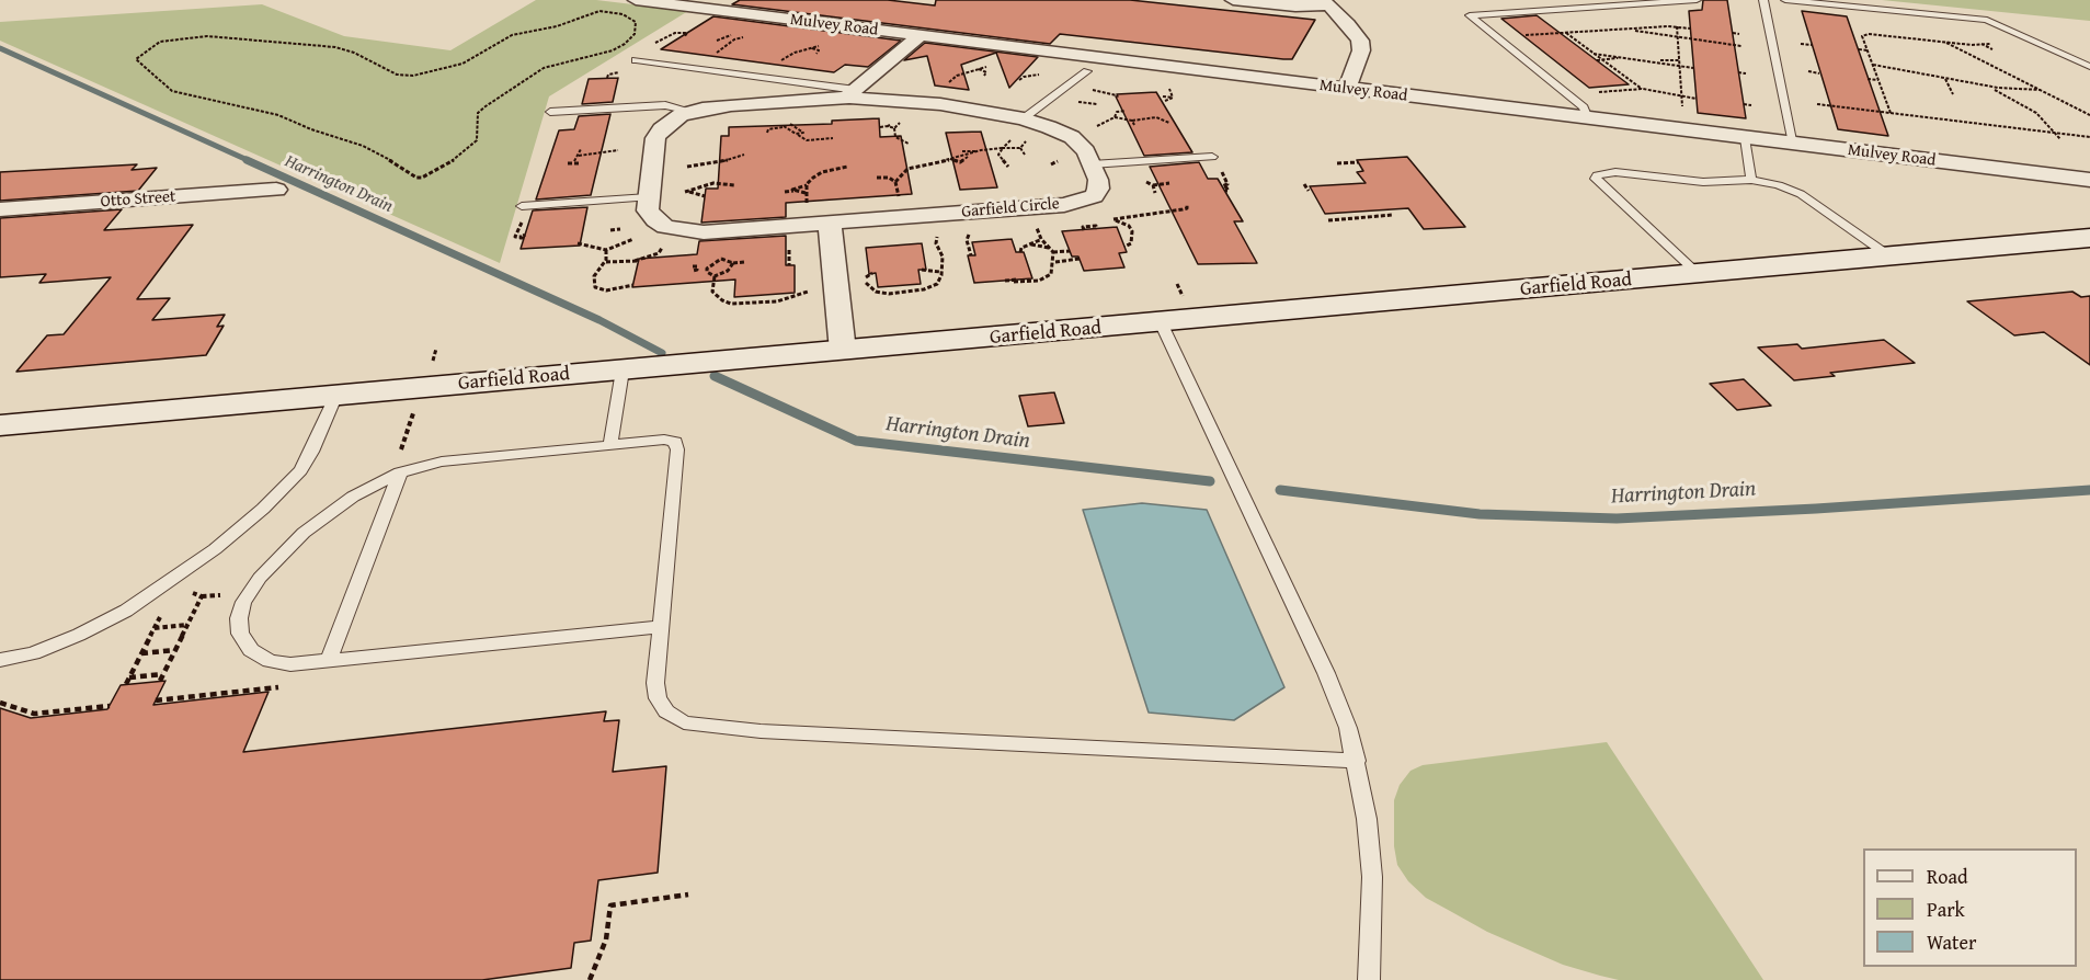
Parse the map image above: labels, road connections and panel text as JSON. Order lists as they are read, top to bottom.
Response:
{
  "streets": {
    "main road": ["Garfield Road"],
    "street": ["Mulvey Road", "Otto Street", "Garfield Circle"]
  },
  "water": ["Harrington Drain"],
  "legend": ["Road", "Park", "Water"]
}
